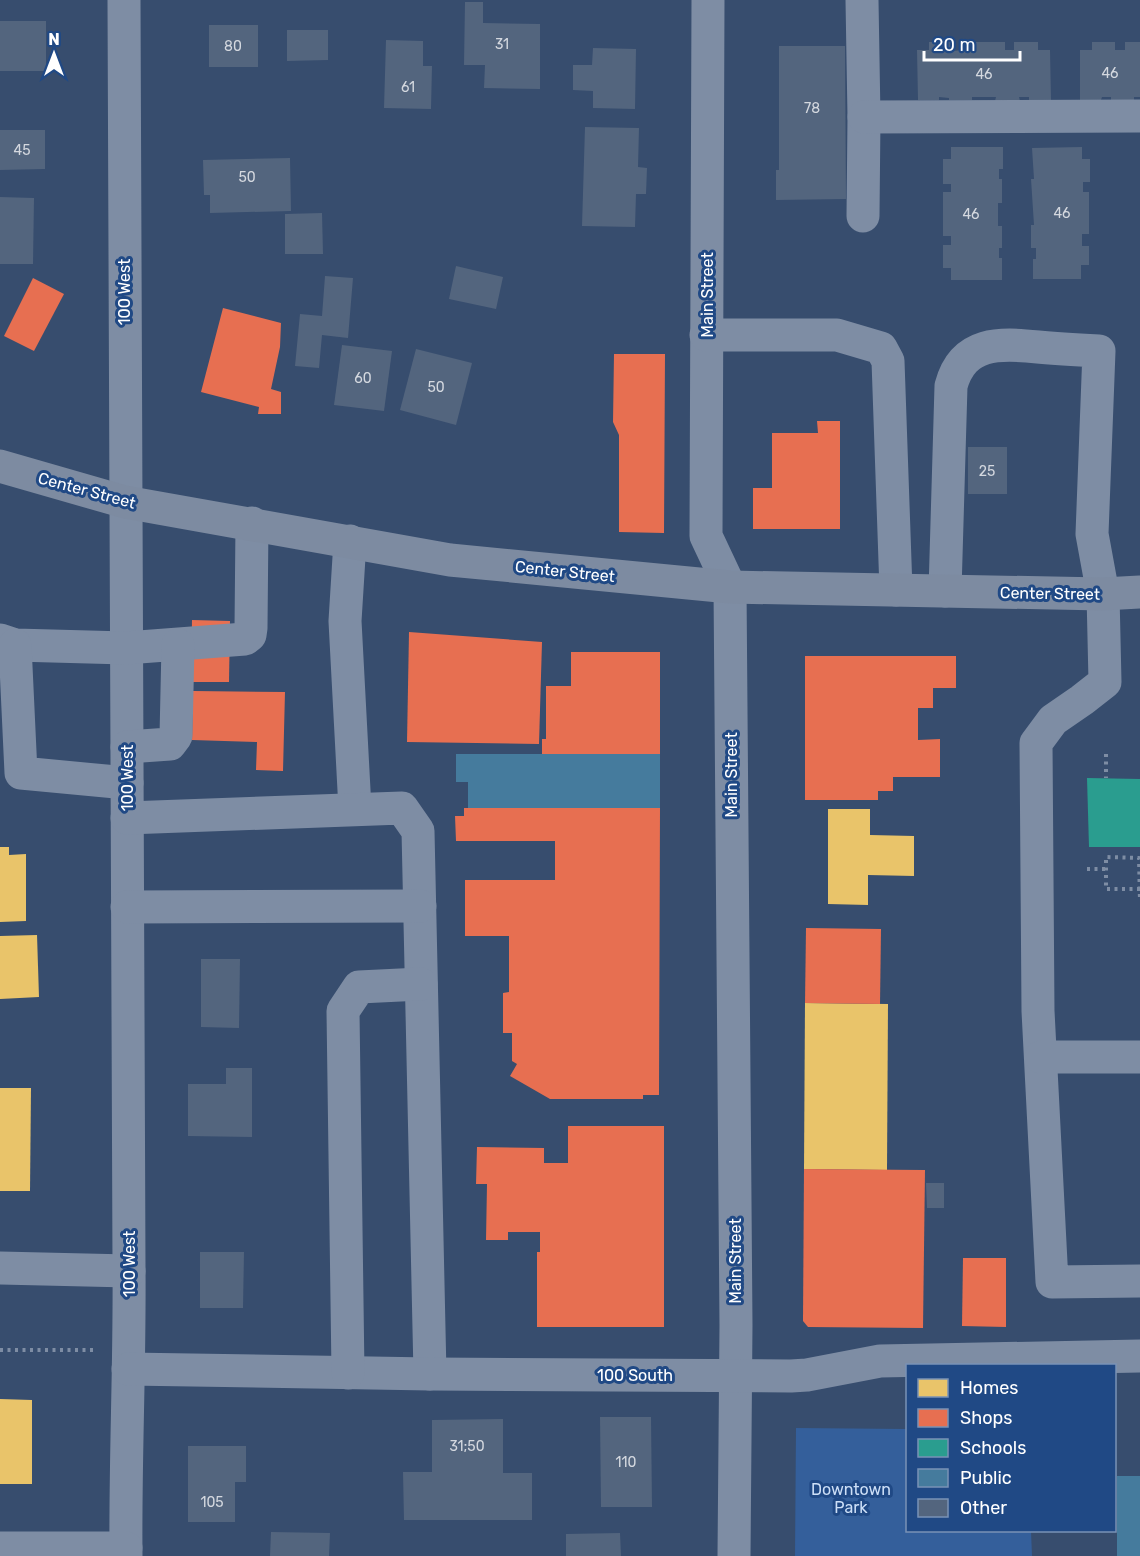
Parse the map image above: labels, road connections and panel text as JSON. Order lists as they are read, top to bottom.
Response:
{
  "streets": {
    "main road": ["Center Street"],
    "street": ["100 West", "Main Street", "100 South"]
  },
  "crossings": [
    ["100 West", "Center Street"],
    ["100 West", "100 South"],
    ["Main Street", "Center Street"],
    ["Main Street", "100 South"]
  ],
  "parks": ["Downtown Park"],
  "house_numbers": [
    "31",
    "80",
    "46",
    "46",
    "61",
    "78",
    "45",
    "50",
    "46",
    "46",
    "60",
    "50",
    "25",
    "31;50",
    "110",
    "105"
  ],
  "legend": [
    "Homes",
    "Shops",
    "Schools",
    "Public",
    "Other"
  ],
  "scale_bar": "20 m",
  "north": "top"
}
